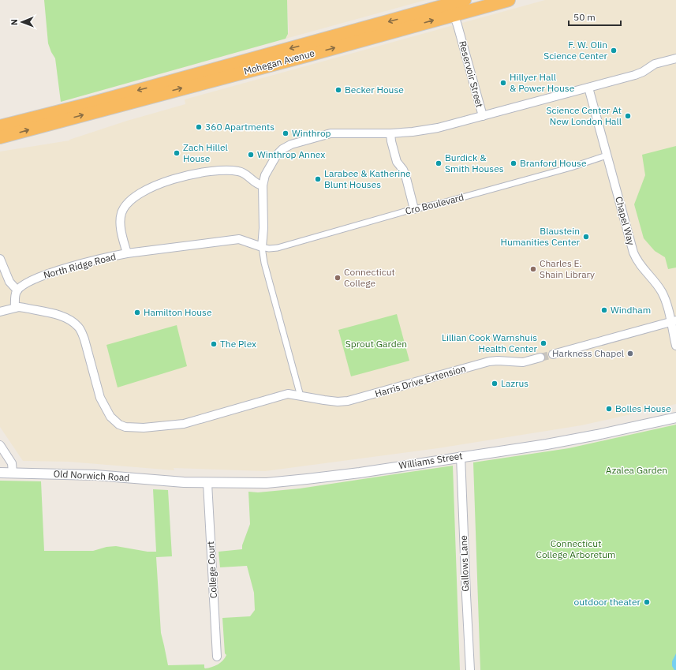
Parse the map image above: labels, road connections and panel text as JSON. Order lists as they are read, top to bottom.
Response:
{
  "streets": {
    "highway": ["Mohegan Avenue"],
    "street": [
      "Reservoir Street",
      "Cro Boulevard",
      "Chapel Way",
      "North Ridge Road",
      "Harris Drive Extension",
      "Williams Street",
      "Old Norwich Road",
      "Gallows Lane",
      "College Court"
    ]
  },
  "crossings": [
    ["Mohegan Avenue", "Reservoir Street"],
    ["Reservoir Street", "Chapel Way"],
    ["Cro Boulevard", "Chapel Way"],
    ["Cro Boulevard", "North Ridge Road"],
    ["Williams Street", "Old Norwich Road"],
    ["Williams Street", "Gallows Lane"],
    ["Williams Street", "College Court"]
  ],
  "parks": ["Sprout Garden", "Azalea Garden", "Connecticut College Arboretum"],
  "places": [
    "F. W. Olin Science Center",
    "Hillyer Hall & Power House",
    "Becker House",
    "Science Center At New London Hall",
    "360 Apartments",
    "Winthrop",
    "Zach Hillel House",
    "Winthrop Annex",
    "Burdick & Smith Houses",
    "Branford House",
    "Larabee & Katherine Blunt Houses",
    "Blaustein Humanities Center",
    "Charles E. Shain Library",
    "Connecticut College",
    "Windham",
    "Hamilton House",
    "Lillian Cook Warnshuis Health Center",
    "The Plex",
    "Harkness Chapel",
    "Lazrus",
    "Bolles House",
    "outdoor theater"
  ],
  "scale_bar": "50 m",
  "north": "left"
}
